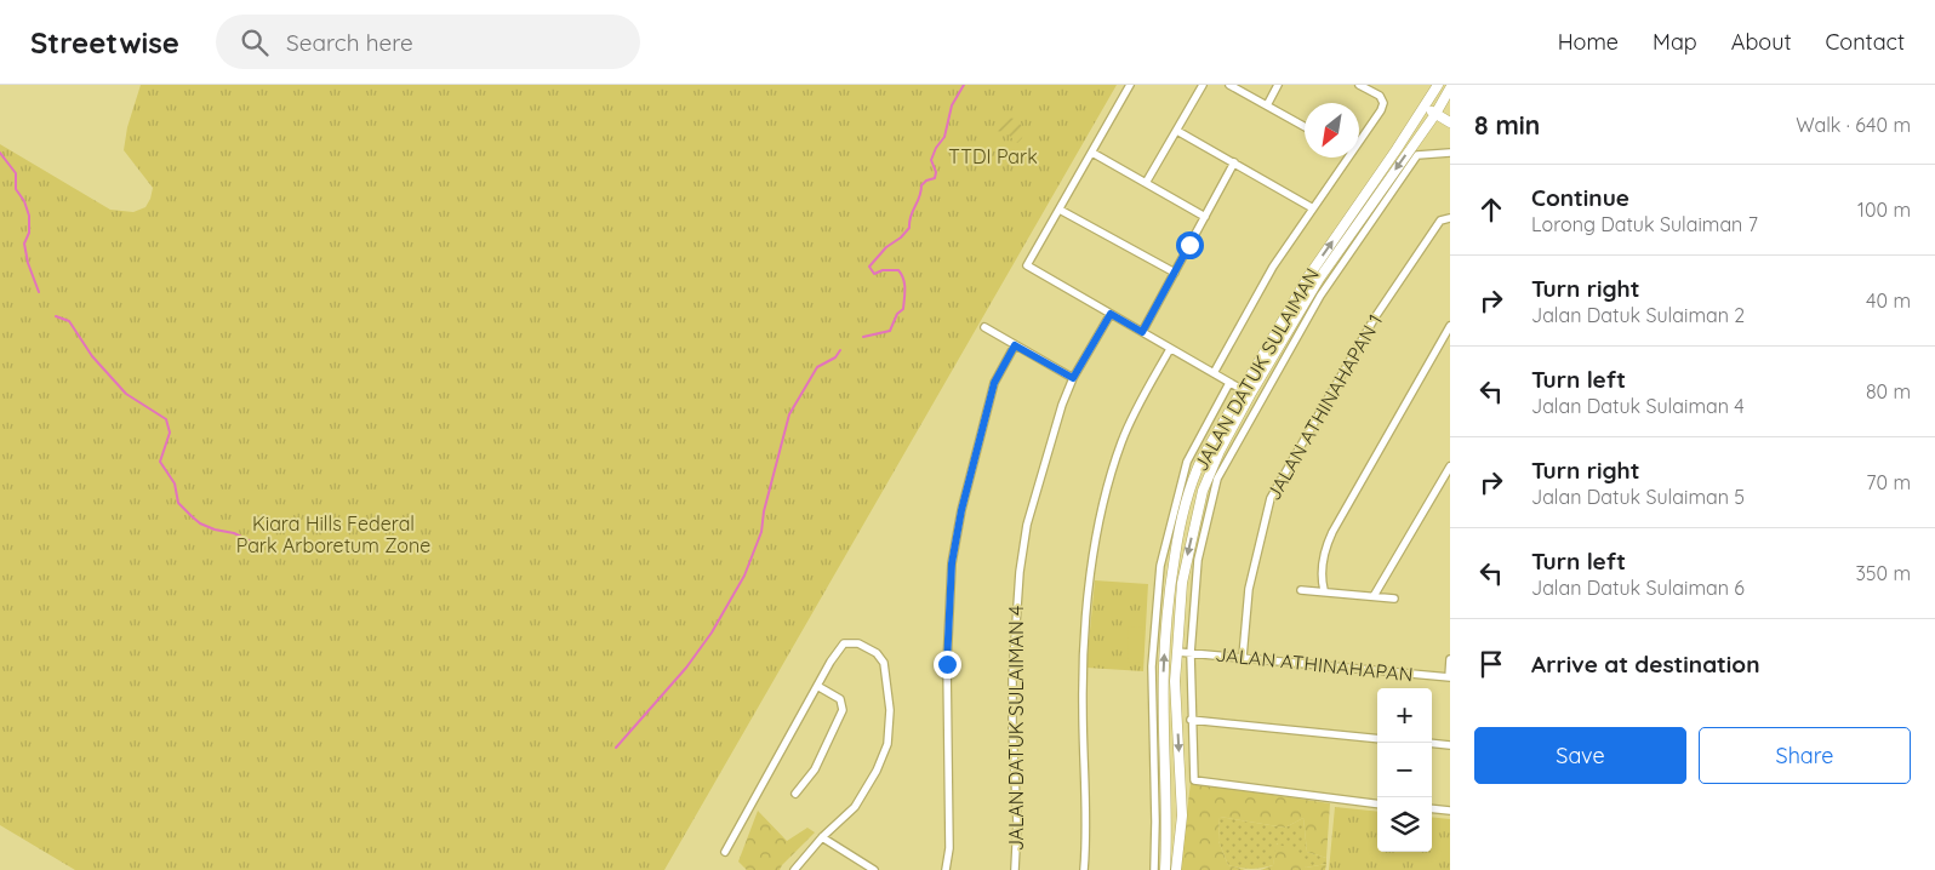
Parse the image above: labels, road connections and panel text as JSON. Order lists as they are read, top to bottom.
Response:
{
  "streets": {
    "main road": ["JALAN DATUK SULAIMAN"],
    "street": ["JALAN ATHINAHAPAN 1", "JALAN ATHINAHAPAN", "JALAN DATUK SULAIMAN 4"]
  },
  "crossings": [
    ["JALAN DATUK SULAIMAN", "JALAN ATHINAHAPAN"],
    ["JALAN ATHINAHAPAN 1", "JALAN ATHINAHAPAN"]
  ],
  "parks": ["TTDI Park", "Kiara Hills Federal Park Arboretum Zone"],
  "north": "bottom left",
  "page": {
    "header": "Streetwise",
    "search": "Search here",
    "nav": [
      "Home",
      "Map",
      "About",
      "Contact"
    ],
    "heading": ["8 min", "Walk · 640 m"],
    "list": [
      ["Continue", "Lorong Datuk Sulaiman 7", "100 m"],
      ["Turn right", "Jalan Datuk Sulaiman 2", "40 m"],
      ["Turn left", "Jalan Datuk Sulaiman 4", "80 m"],
      ["Turn right", "Jalan Datuk Sulaiman 5", "70 m"],
      ["Turn left", "Jalan Datuk Sulaiman 6", "350 m"],
      "Arrive at destination"
    ],
    "map_buttons": ["+", "−"],
    "buttons": ["Save", "Share"]
  }
}
